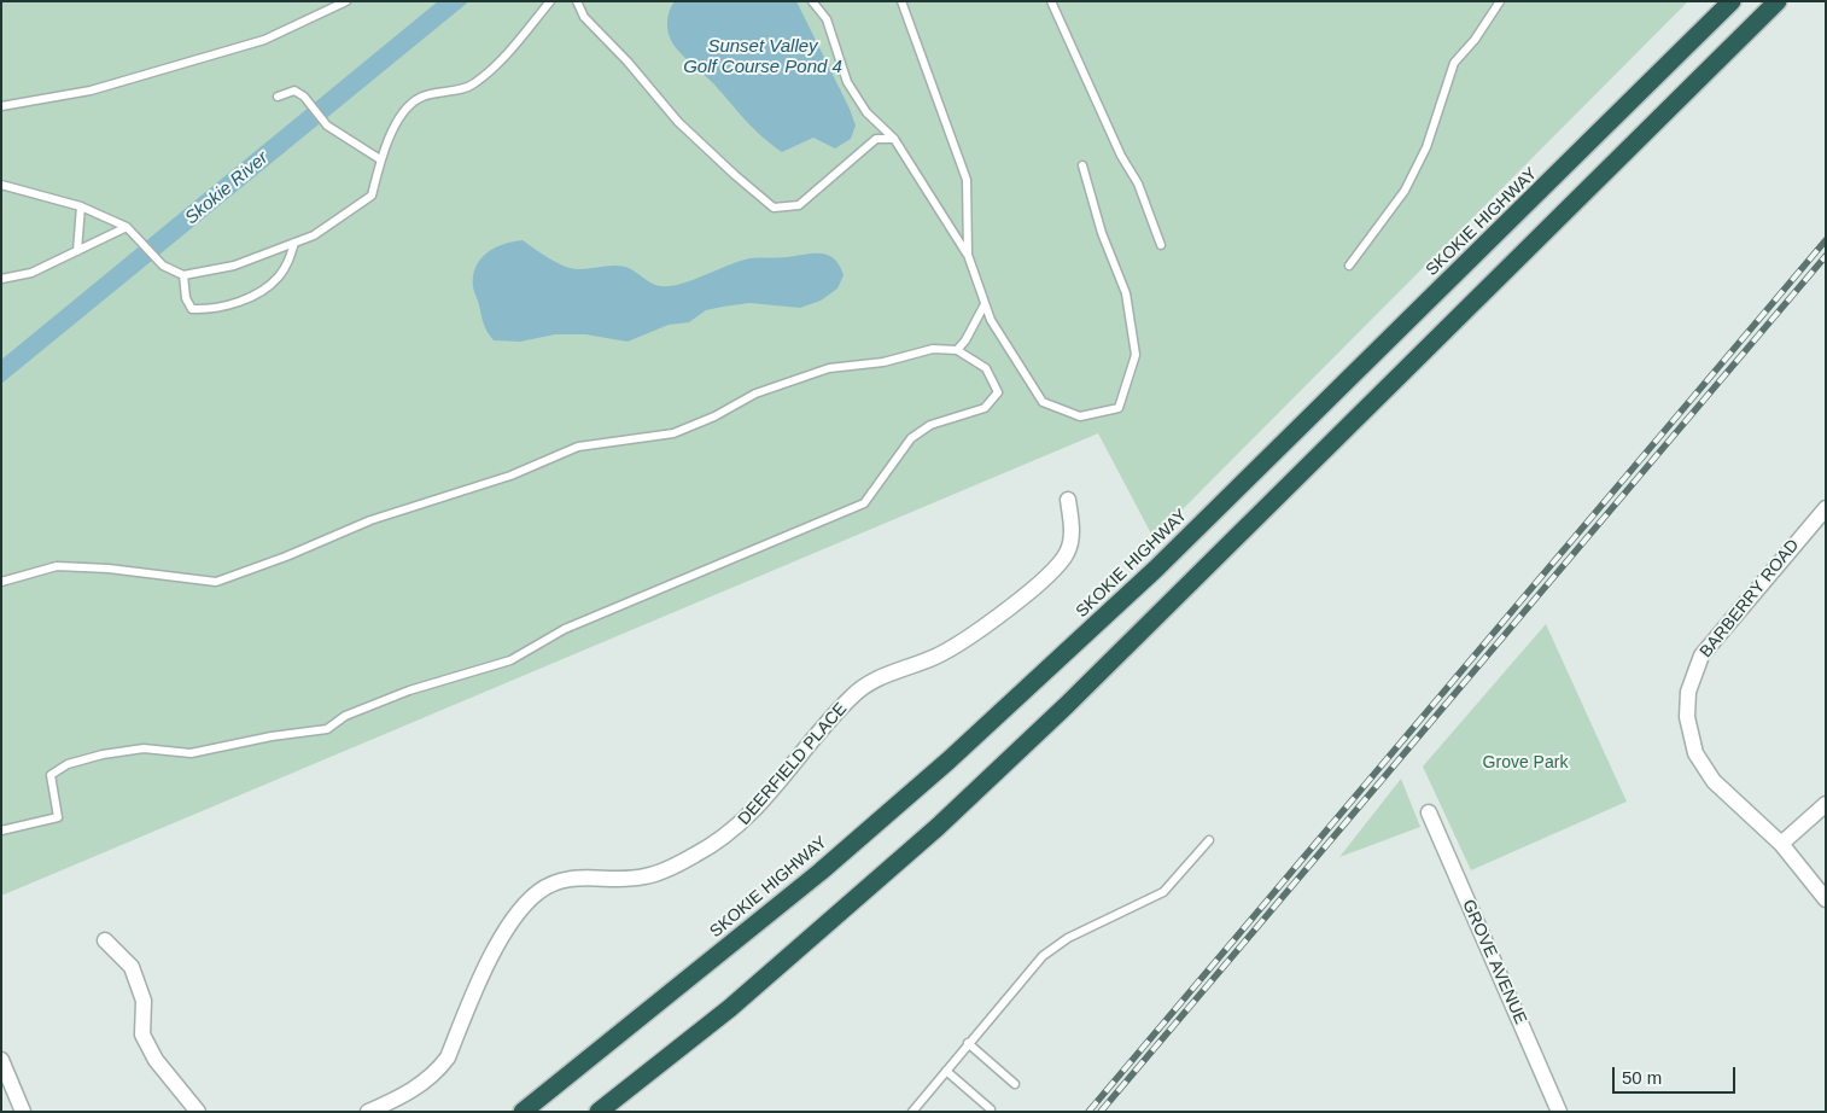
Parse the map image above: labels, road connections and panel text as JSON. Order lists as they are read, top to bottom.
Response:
{
  "streets": {
    "highway": ["SKOKIE HIGHWAY"],
    "street": ["BARBERRY ROAD", "DEERFIELD PLACE", "GROVE AVENUE"]
  },
  "water": ["Sunset Valley Golf Course Pond 4", "Skokie River"],
  "parks": ["Grove Park"],
  "scale_bar": "50 m"
}
